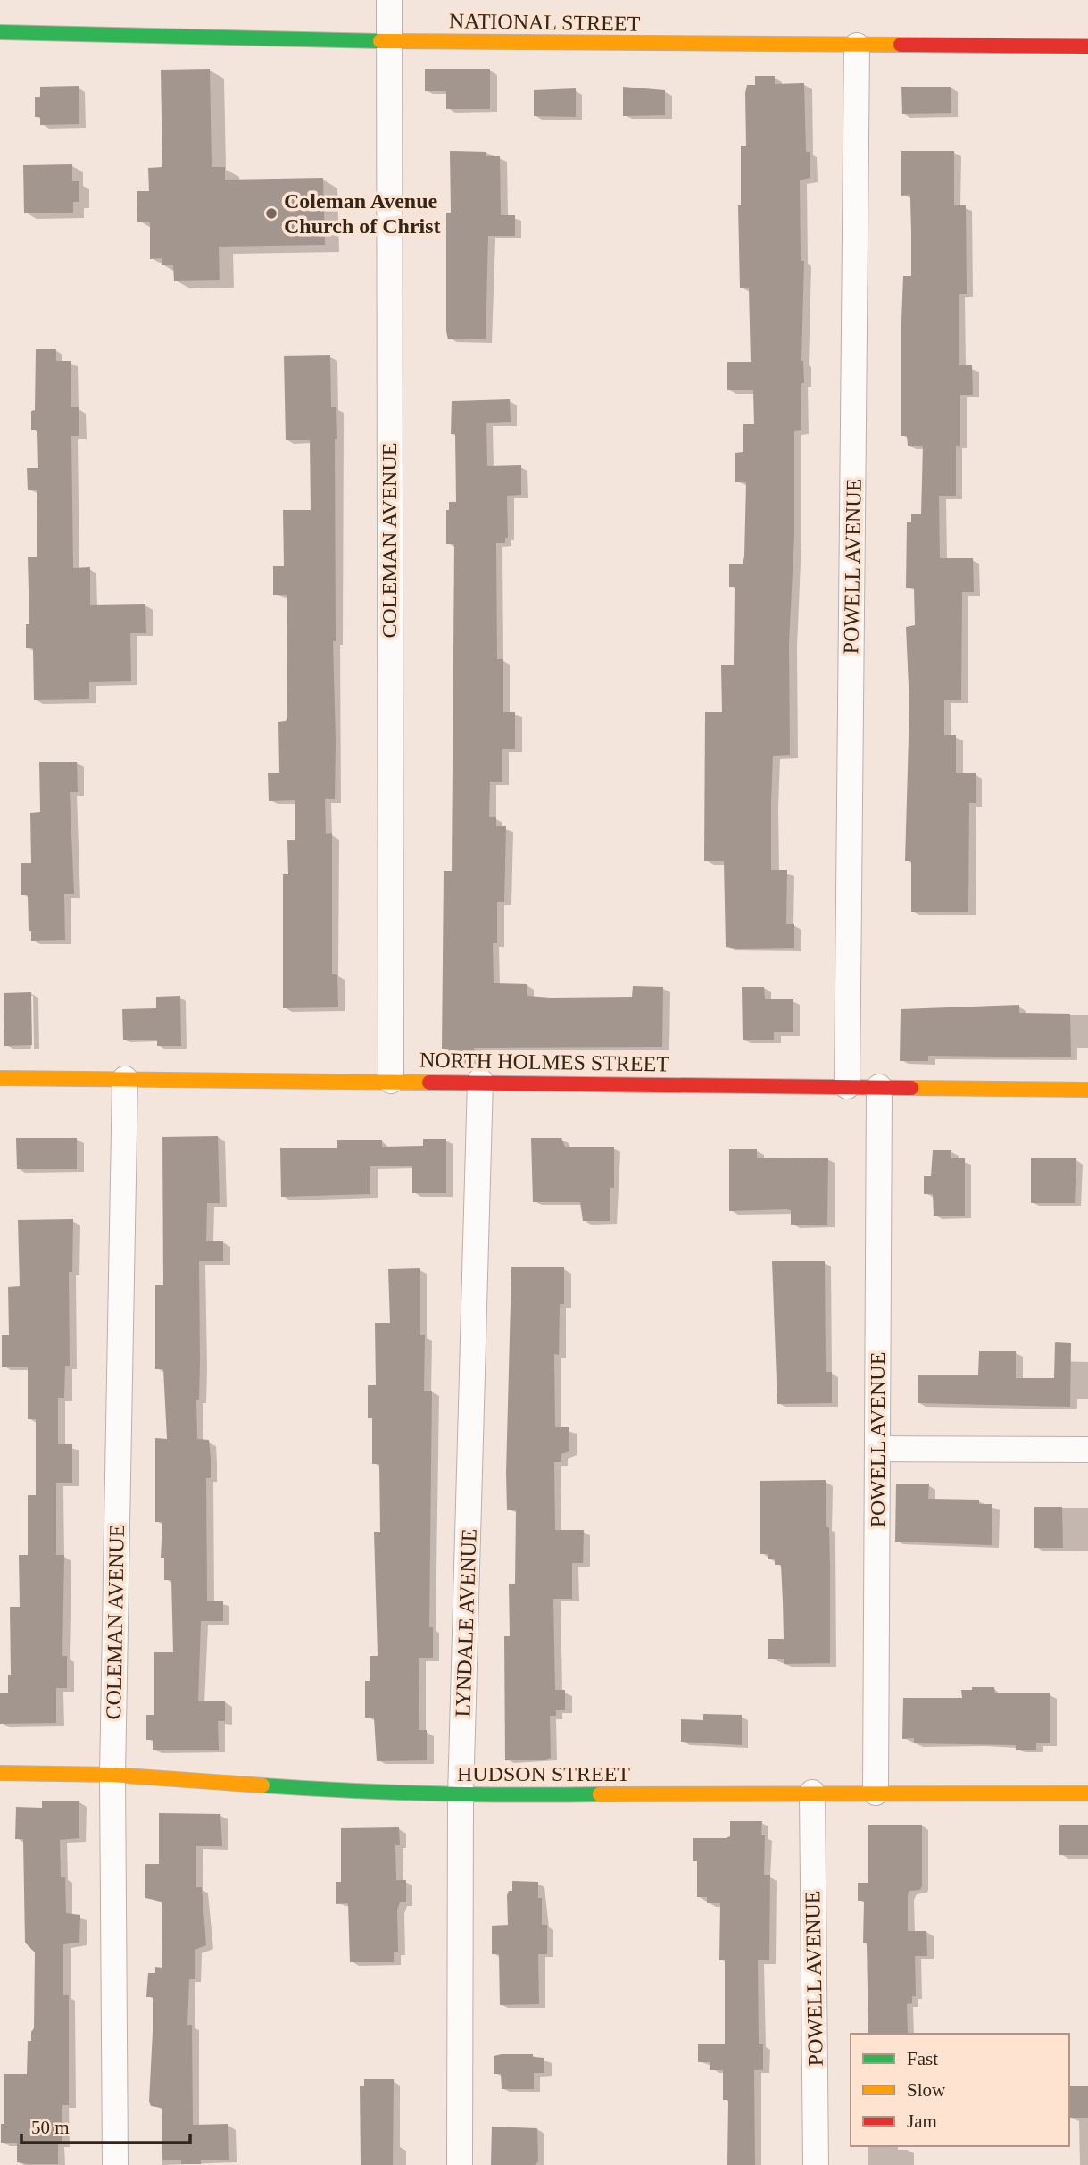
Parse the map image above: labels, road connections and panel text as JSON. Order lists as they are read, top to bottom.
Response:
{
  "streets": {
    "street": [
      "NATIONAL STREET",
      "COLEMAN AVENUE",
      "POWELL AVENUE",
      "NORTH HOLMES STREET",
      "LYNDALE AVENUE",
      "HUDSON STREET"
    ]
  },
  "crossings": [
    ["NATIONAL STREET", "COLEMAN AVENUE"],
    ["NATIONAL STREET", "POWELL AVENUE"],
    ["COLEMAN AVENUE", "NORTH HOLMES STREET"],
    ["COLEMAN AVENUE", "HUDSON STREET"],
    ["POWELL AVENUE", "NORTH HOLMES STREET"],
    ["POWELL AVENUE", "HUDSON STREET"],
    ["NORTH HOLMES STREET", "LYNDALE AVENUE"],
    ["LYNDALE AVENUE", "HUDSON STREET"]
  ],
  "places": ["Coleman Avenue Church of Christ"],
  "legend": ["Fast", "Slow", "Jam"],
  "scale_bar": "50 m"
}
